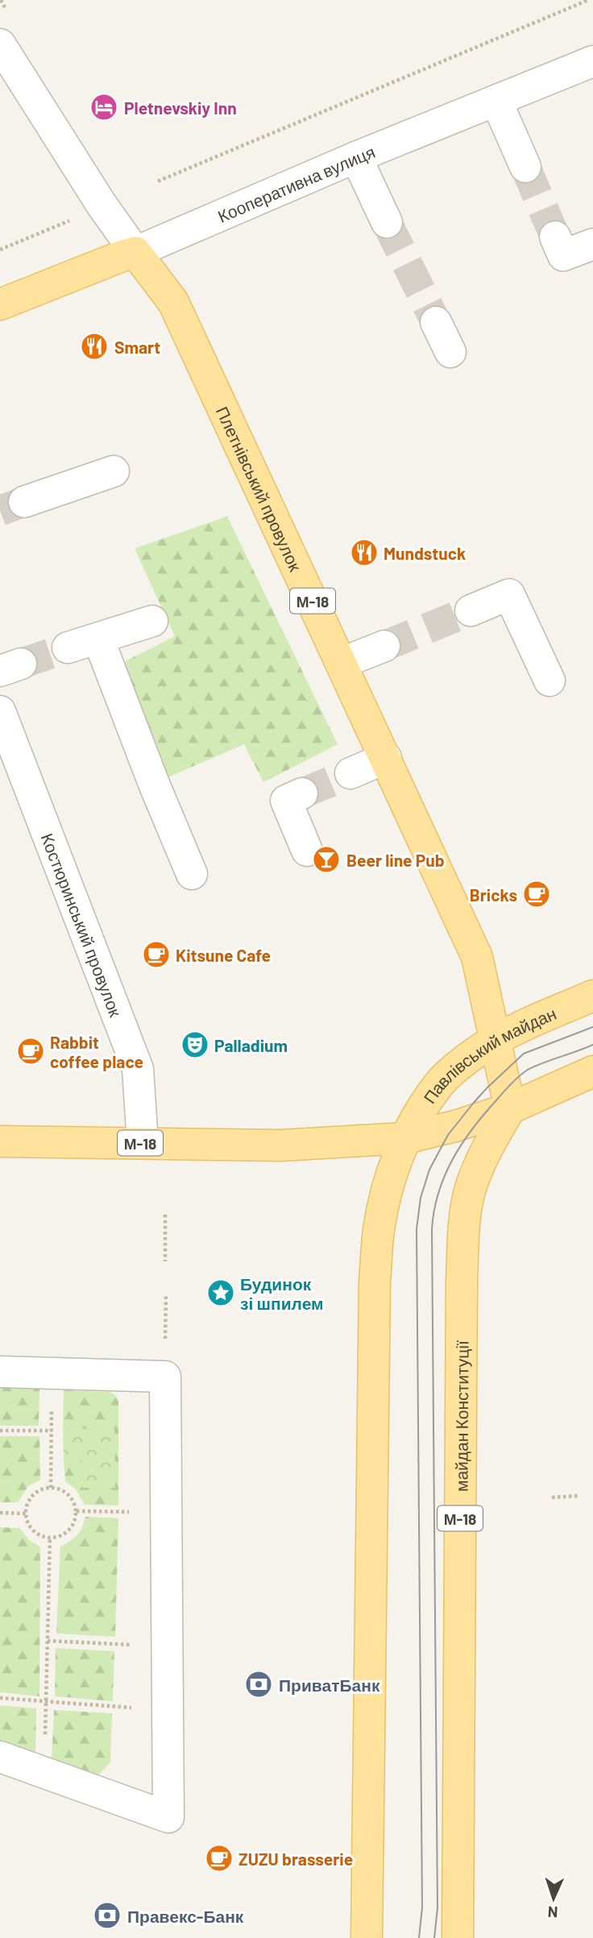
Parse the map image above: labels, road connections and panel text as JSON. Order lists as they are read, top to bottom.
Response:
{
  "streets": {
    "main road": [
      "Кооперативна вулиця",
      "Плетнівський провулок",
      "М-18",
      "Павлівський майдан",
      "майдан Конституції"
    ],
    "street": ["Костюринський провулок"]
  },
  "crossings": [
    ["Кооперативна вулиця", "Плетнівський провулок"],
    ["Плетнівський провулок", "Павлівський майдан"],
    ["Плетнівський провулок", "майдан Конституції"],
    ["М-18", "Костюринський провулок"],
    ["М-18", "Павлівський майдан"]
  ],
  "places": {
    "hotel": ["Pletnevskiy Inn"],
    "restaurant": ["Smart", "Mundstuck"],
    "bar": ["Beer line Pub"],
    "cafe": [
      "Bricks",
      "Kitsune Cafe",
      "Rabbit coffee place",
      "ZUZU brasserie"
    ],
    "theatre": ["Palladium"],
    "place": ["Будинок зі шпилем"],
    "bank": ["ПриватБанк", "Правекс-Банк"]
  },
  "north": "bottom"
}
